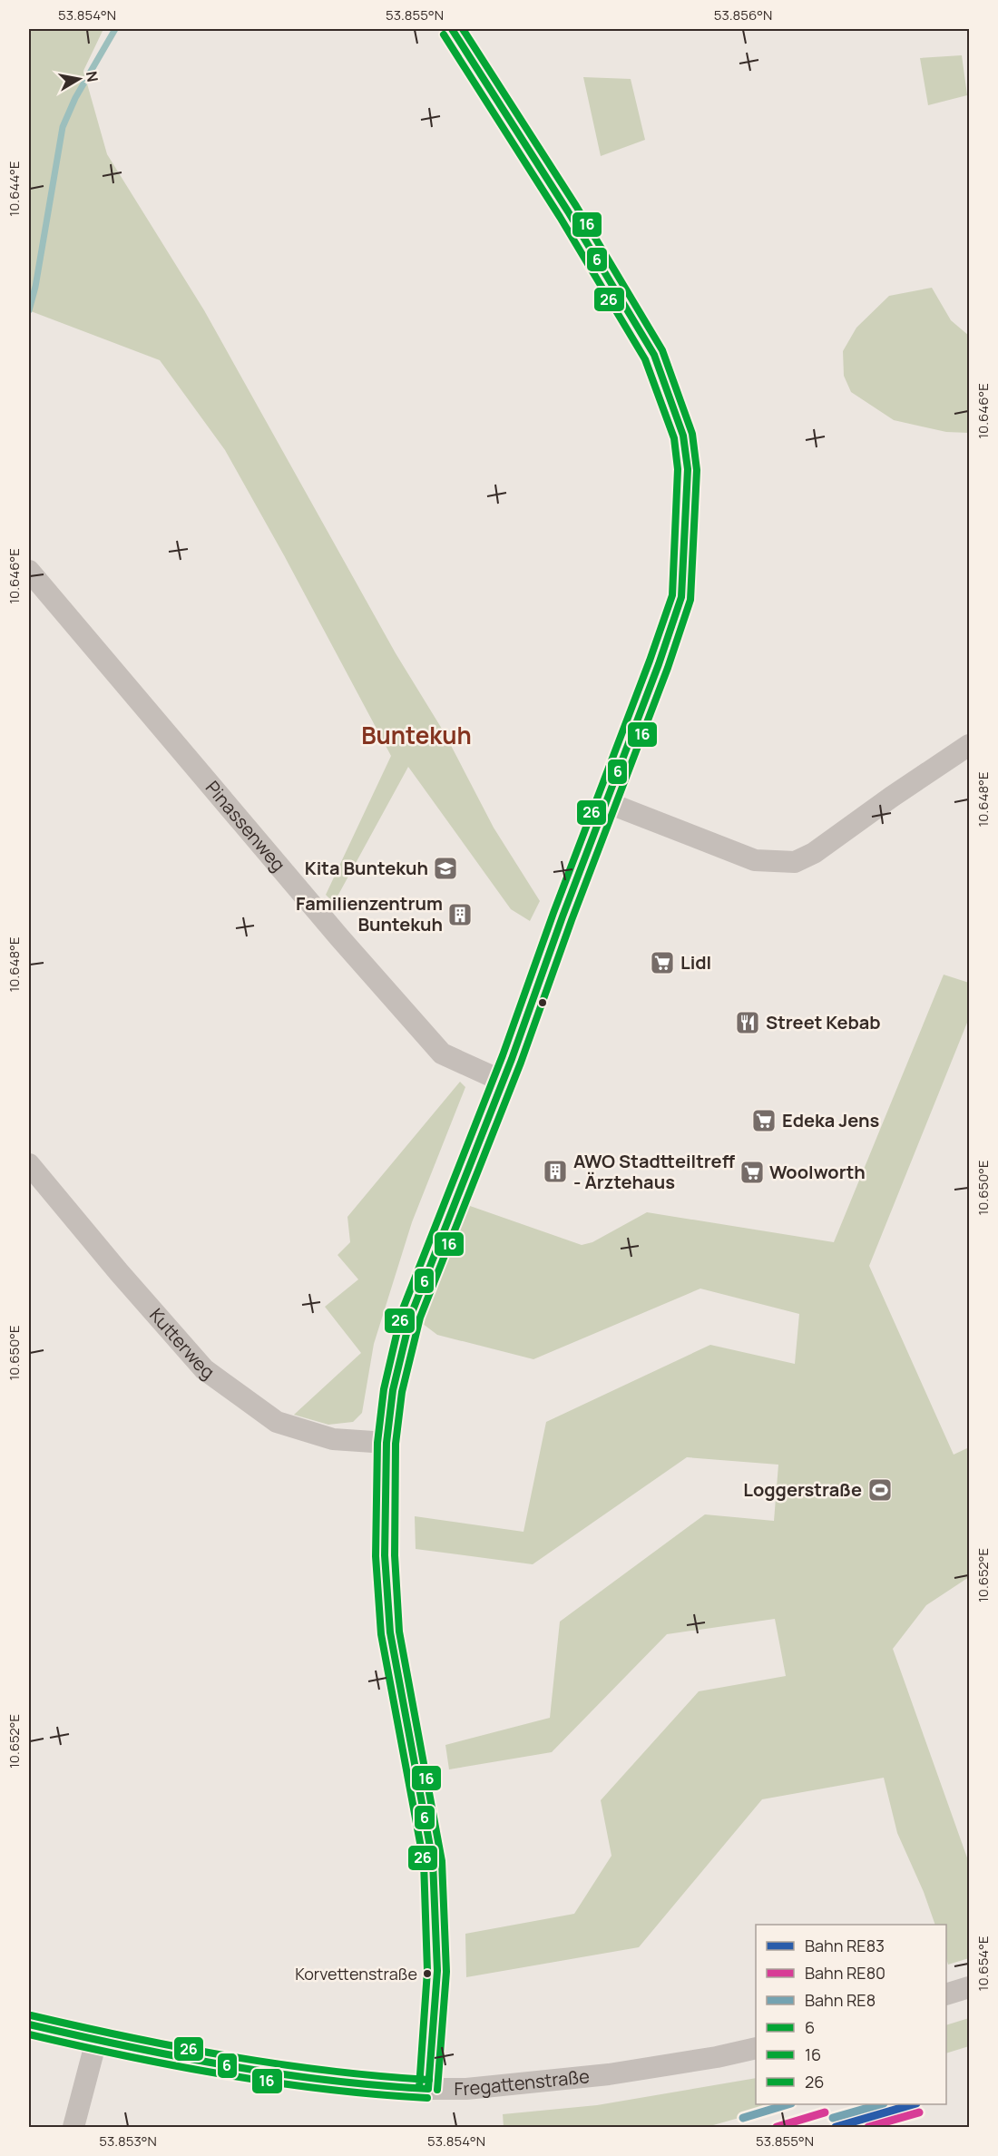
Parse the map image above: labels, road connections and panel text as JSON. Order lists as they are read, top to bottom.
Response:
{
  "streets": {
    "street": ["Pinassenweg", "Kutterweg", "Fregattenstraße"]
  },
  "districts": ["Buntekuh"],
  "places": {
    "school or university": ["Kita Buntekuh"],
    "building": ["Familienzentrum Buntekuh", "AWO Stadtteiltreff - Ärztehaus"],
    "supermarket": ["Lidl", "Edeka Jens", "Woolworth"],
    "restaurant": ["Street Kebab"],
    "sports": ["Loggerstraße"],
    "other": ["Korvettenstraße"]
  },
  "lines": [
    "transit line 6",
    "transit line 16",
    "transit line 26",
    "rail line RE83",
    "rail line RE8",
    "rail line RE80"
  ],
  "legend": [
    "Bahn RE83",
    "Bahn RE80",
    "Bahn RE8",
    "6",
    "16",
    "26"
  ],
  "north": "right",
  "coordinates": [
    "53.854°N",
    "53.855°N",
    "53.856°N",
    "10.644°E",
    "10.646°E",
    "10.648°E",
    "10.650°E",
    "10.652°E",
    "10.654°E",
    "53.853°N"
  ]
}
